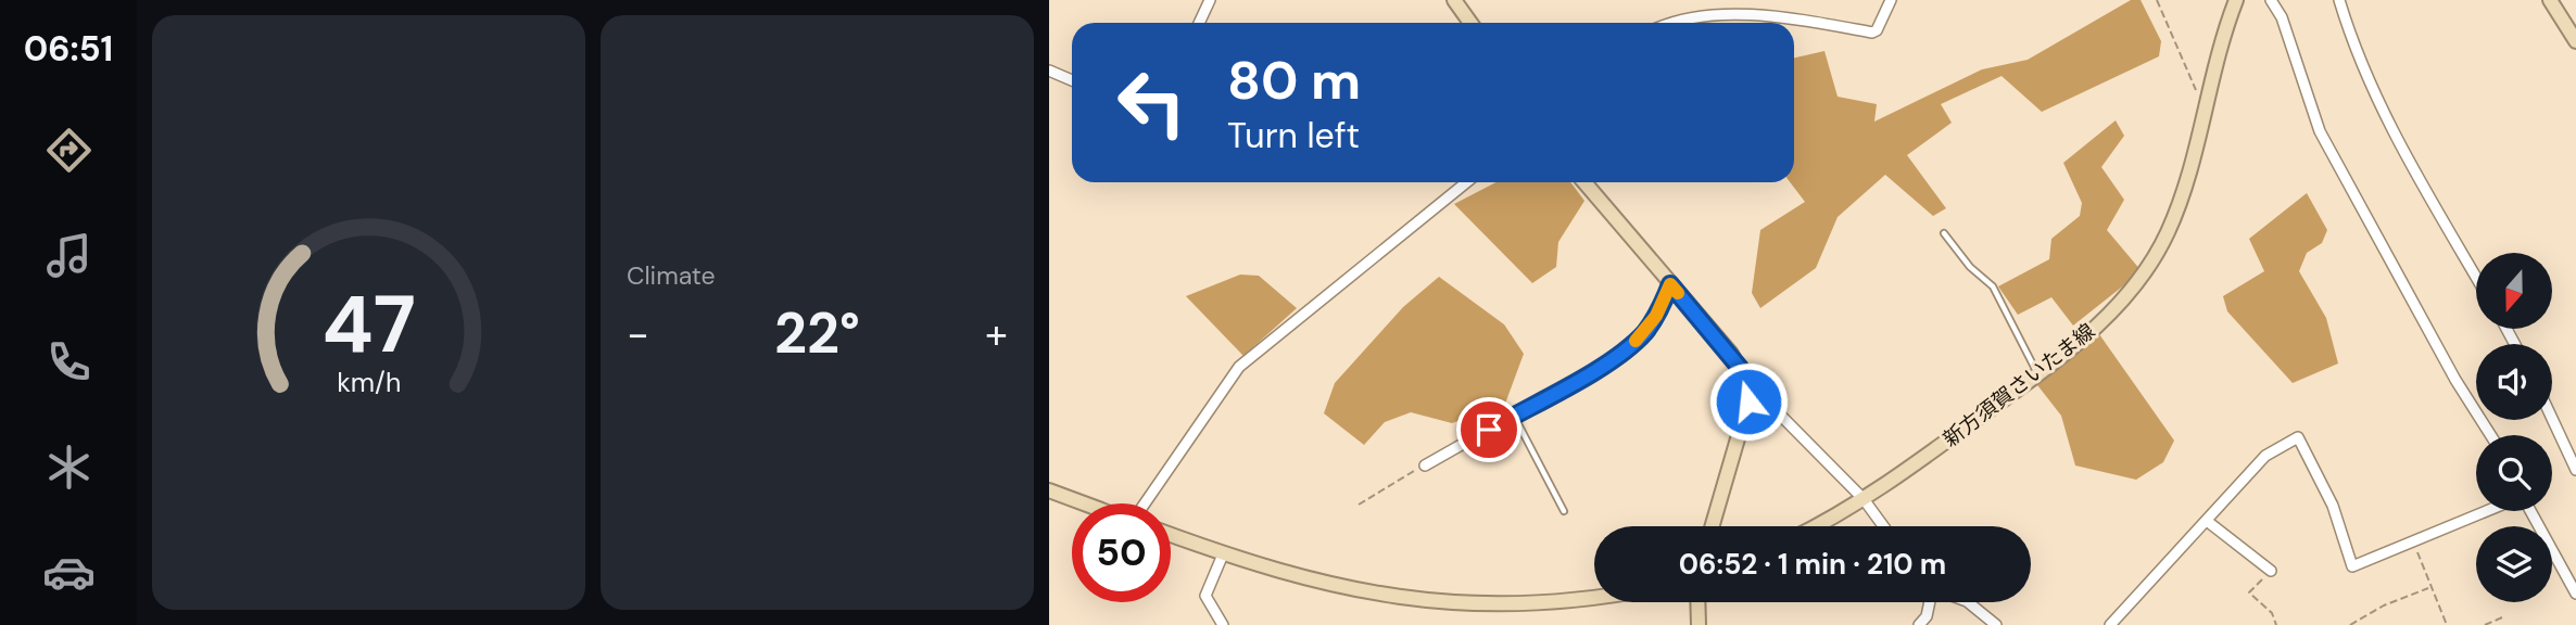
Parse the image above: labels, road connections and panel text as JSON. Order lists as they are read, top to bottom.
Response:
{
  "streets": {
    "main road": ["新方須賀さいたま線"]
  },
  "north": "bottom",
  "page": {
    "tabs": "06:51",
    "tile": "Climate",
    "turn": ["80 m", "Turn left"],
    "heat": ["−", "22°", "+"],
    "limit": "50",
    "trip": "06:52 · 1 min · 210 m",
    "gauge": ["47", "km/h"]
  }
}
